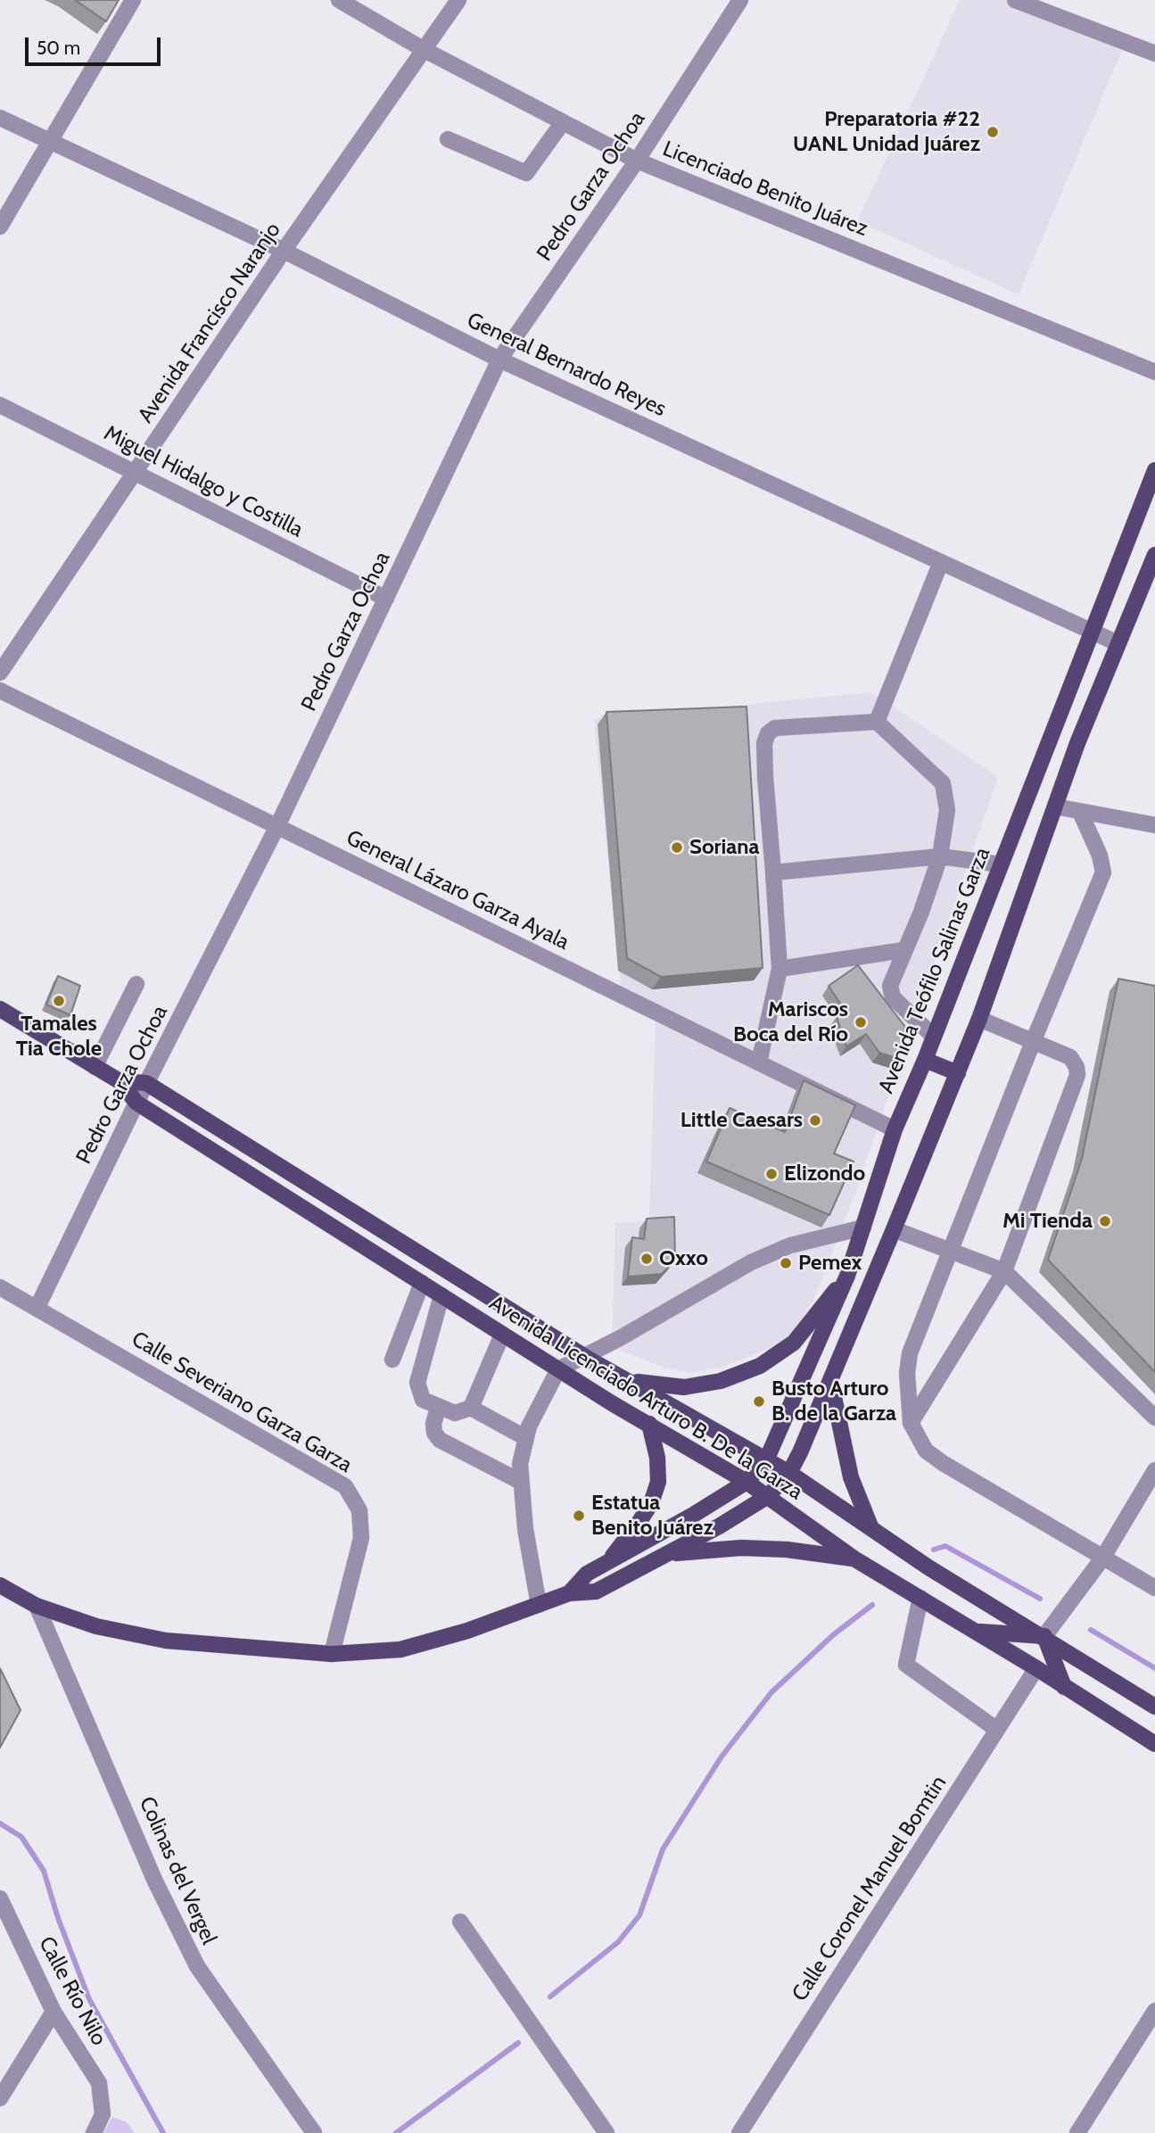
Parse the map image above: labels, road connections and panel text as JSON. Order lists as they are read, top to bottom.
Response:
{
  "streets": {
    "main road": ["Avenida Teófilo Salinas Garza", "Avenida Licenciado Arturo B. De la Garza"],
    "street": [
      "Pedro Garza Ochoa",
      "Licenciado Benito Juárez",
      "Avenida Francisco Naranjo",
      "General Bernardo Reyes",
      "Miguel Hidalgo y Costilla",
      "General Lázaro Garza Ayala",
      "Calle Severiano Garza Garza",
      "Colinas del Vergel",
      "Calle Coronel Manuel Bomtin",
      "Calle Río Nilo"
    ]
  },
  "crossings": [
    ["Pedro Garza Ochoa", "Licenciado Benito Juárez"],
    ["Pedro Garza Ochoa", "General Bernardo Reyes"],
    ["Pedro Garza Ochoa", "Miguel Hidalgo y Costilla"],
    ["Pedro Garza Ochoa", "General Lázaro Garza Ayala"],
    ["Pedro Garza Ochoa", "Avenida Licenciado Arturo B. De la Garza"],
    ["Pedro Garza Ochoa", "Calle Severiano Garza Garza"],
    ["Licenciado Benito Juárez", "Avenida Francisco Naranjo"],
    ["Avenida Francisco Naranjo", "General Bernardo Reyes"],
    ["Avenida Francisco Naranjo", "Miguel Hidalgo y Costilla"],
    ["General Bernardo Reyes", "Avenida Teófilo Salinas Garza"],
    ["General Lázaro Garza Ayala", "Avenida Teófilo Salinas Garza"],
    ["Avenida Teófilo Salinas Garza", "Avenida Licenciado Arturo B. De la Garza"],
    ["Avenida Licenciado Arturo B. De la Garza", "Calle Coronel Manuel Bomtin"]
  ],
  "places": [
    "Preparatoria #22 UANL Unidad Juárez",
    "Soriana",
    "Tamales Tia Chole",
    "Mariscos Boca del Río",
    "Little Caesars",
    "Elizondo",
    "Mi Tienda",
    "Oxxo",
    "Pemex",
    "Busto Arturo B. de la Garza",
    "Estatua Benito Juárez"
  ],
  "scale_bar": "50 m"
}
